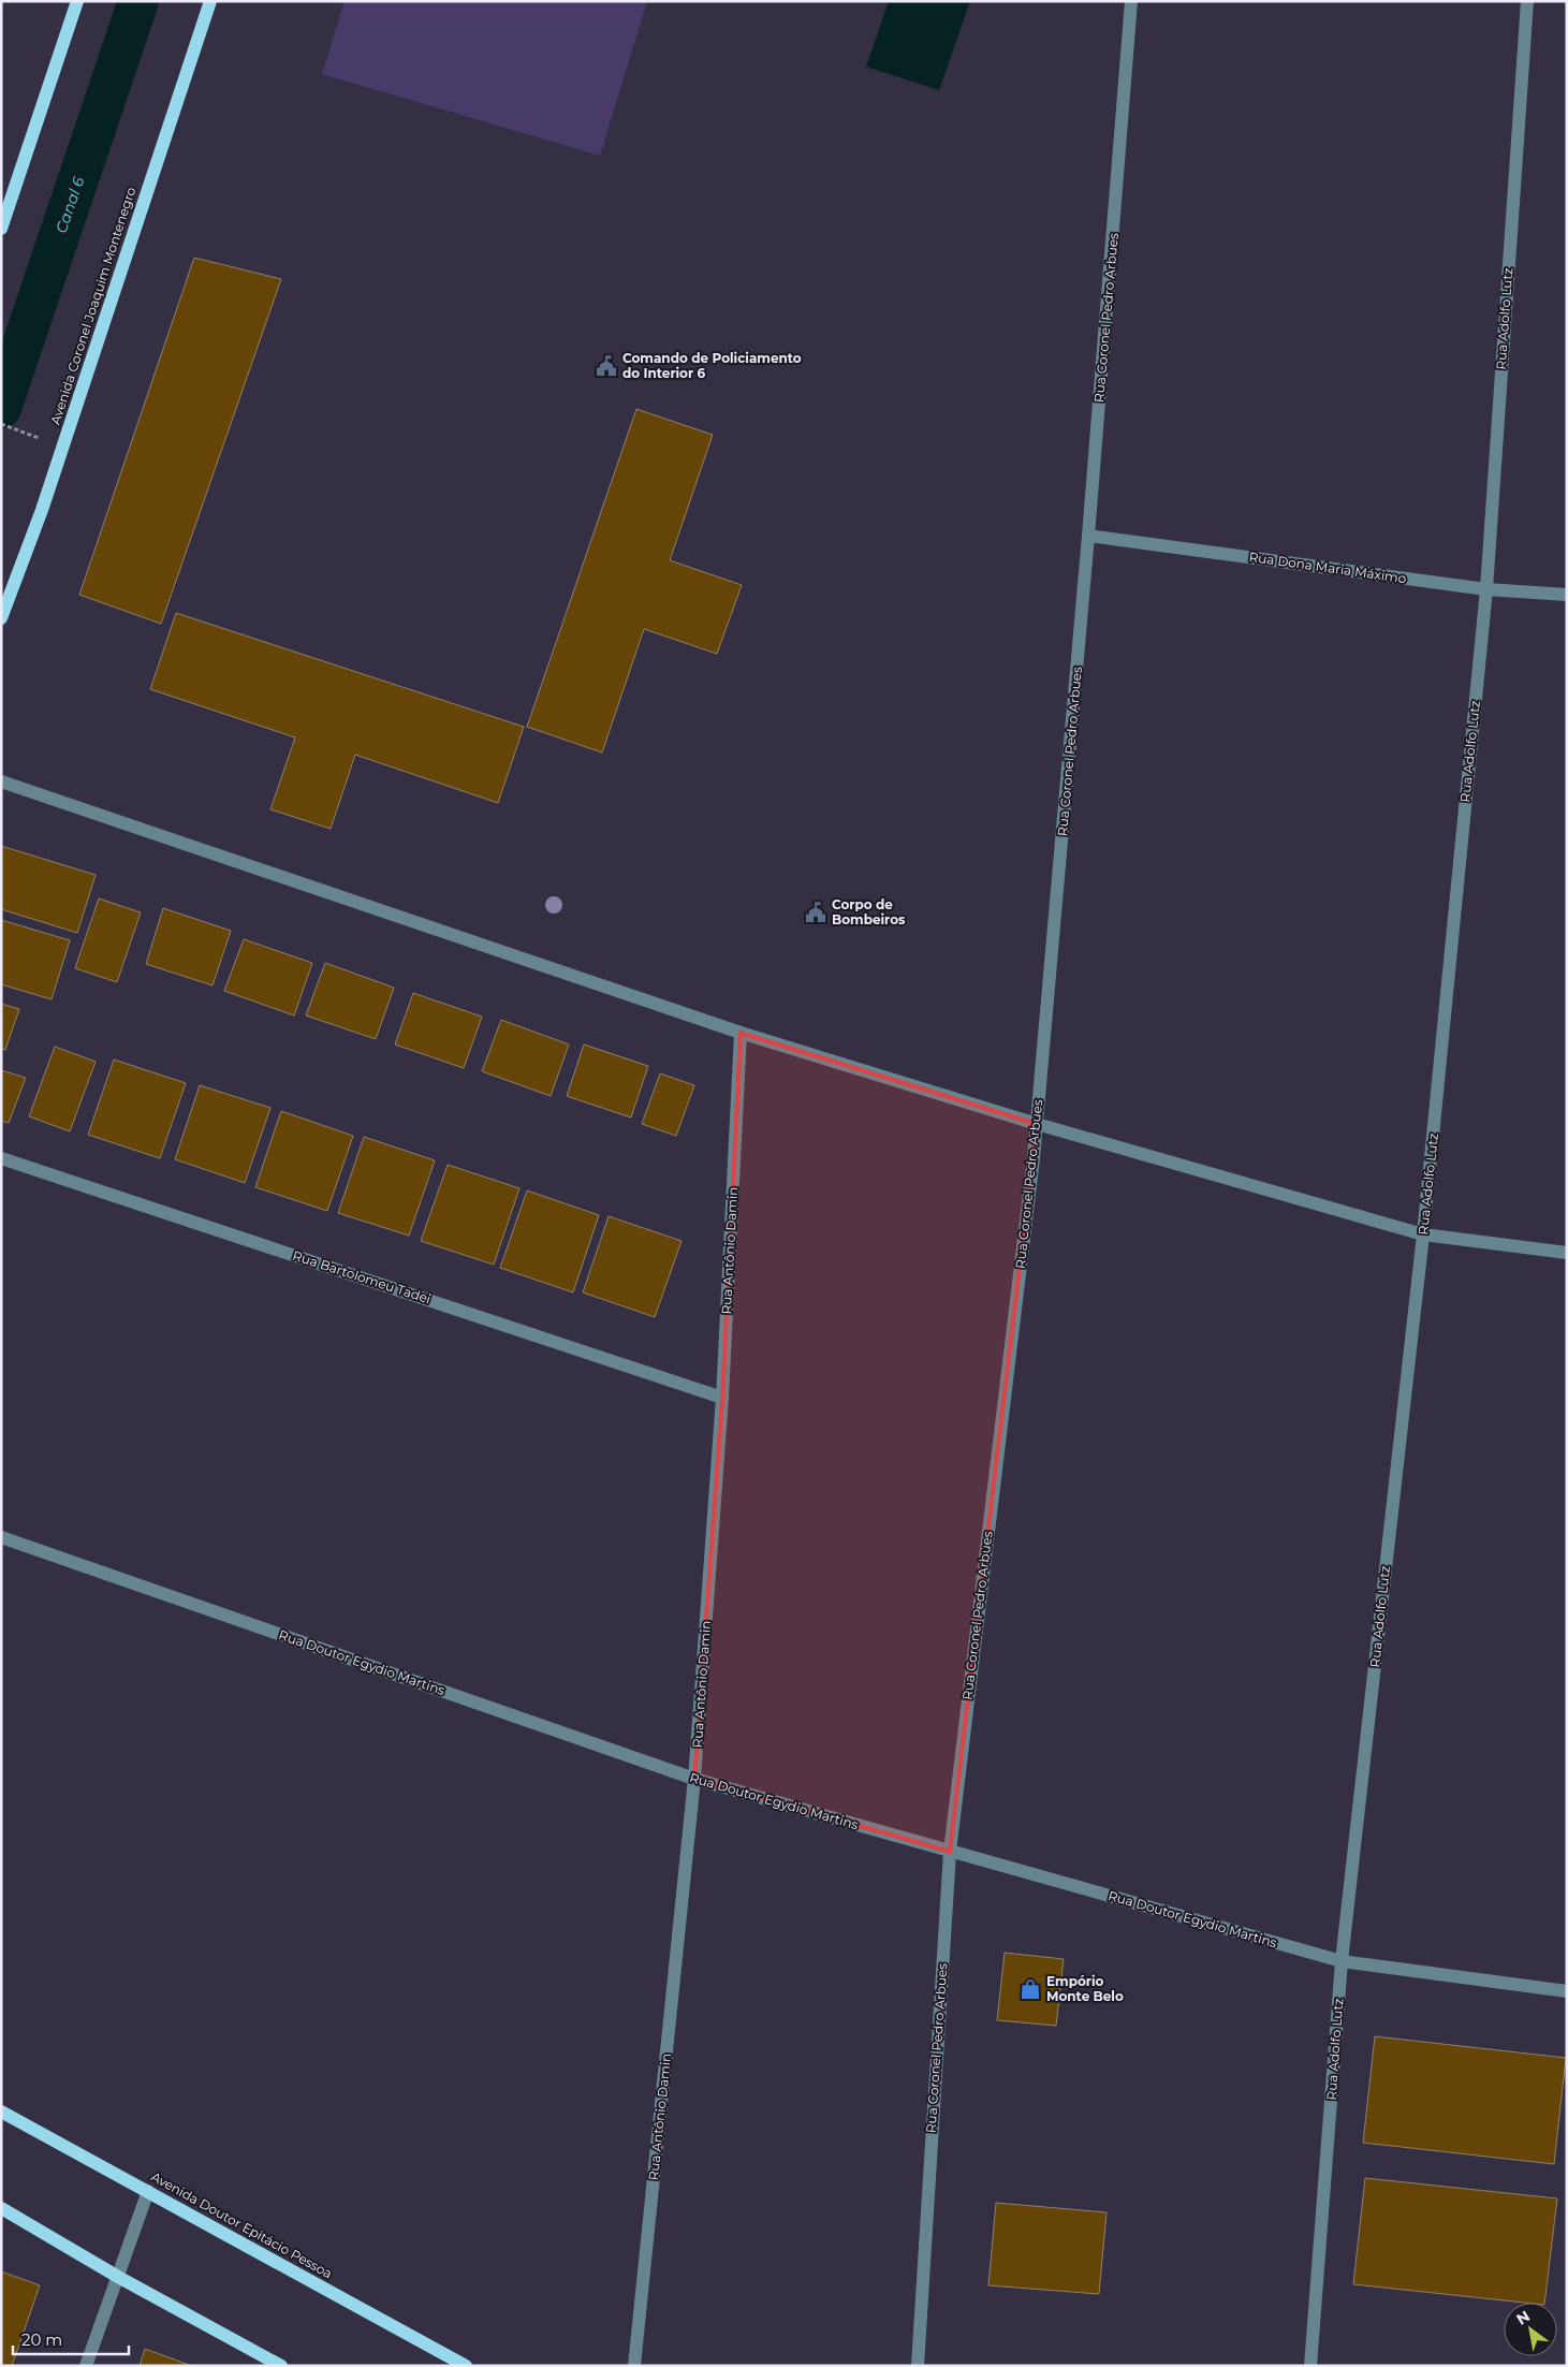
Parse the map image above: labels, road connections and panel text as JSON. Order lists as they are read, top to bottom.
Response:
{
  "streets": {
    "main road": ["Avenida Coronel Joaquim Montenegro", "Avenida Doutor Epitácio Pessoa"],
    "street": [
      "Rua Coronel Pedro Arbues",
      "Rua Adolfo Lutz",
      "Rua Dona Maria Máximo",
      "Rua Antônio Damin",
      "Rua Bartolomeu Tadei",
      "Rua Doutor Egydio Martins"
    ]
  },
  "crossings": [
    ["Rua Coronel Pedro Arbues", "Rua Dona Maria Máximo"],
    ["Rua Coronel Pedro Arbues", "Rua Doutor Egydio Martins"],
    ["Rua Adolfo Lutz", "Rua Dona Maria Máximo"],
    ["Rua Adolfo Lutz", "Rua Doutor Egydio Martins"],
    ["Rua Antônio Damin", "Rua Bartolomeu Tadei"],
    ["Rua Antônio Damin", "Rua Doutor Egydio Martins"]
  ],
  "water": ["Canal 6"],
  "places": {
    "public building": ["Comando de Policiamento do Interior 6", "Corpo de Bombeiros"],
    "shop": ["Empório Monte Belo"]
  },
  "scale_bar": "20 m",
  "north": "top left"
}
